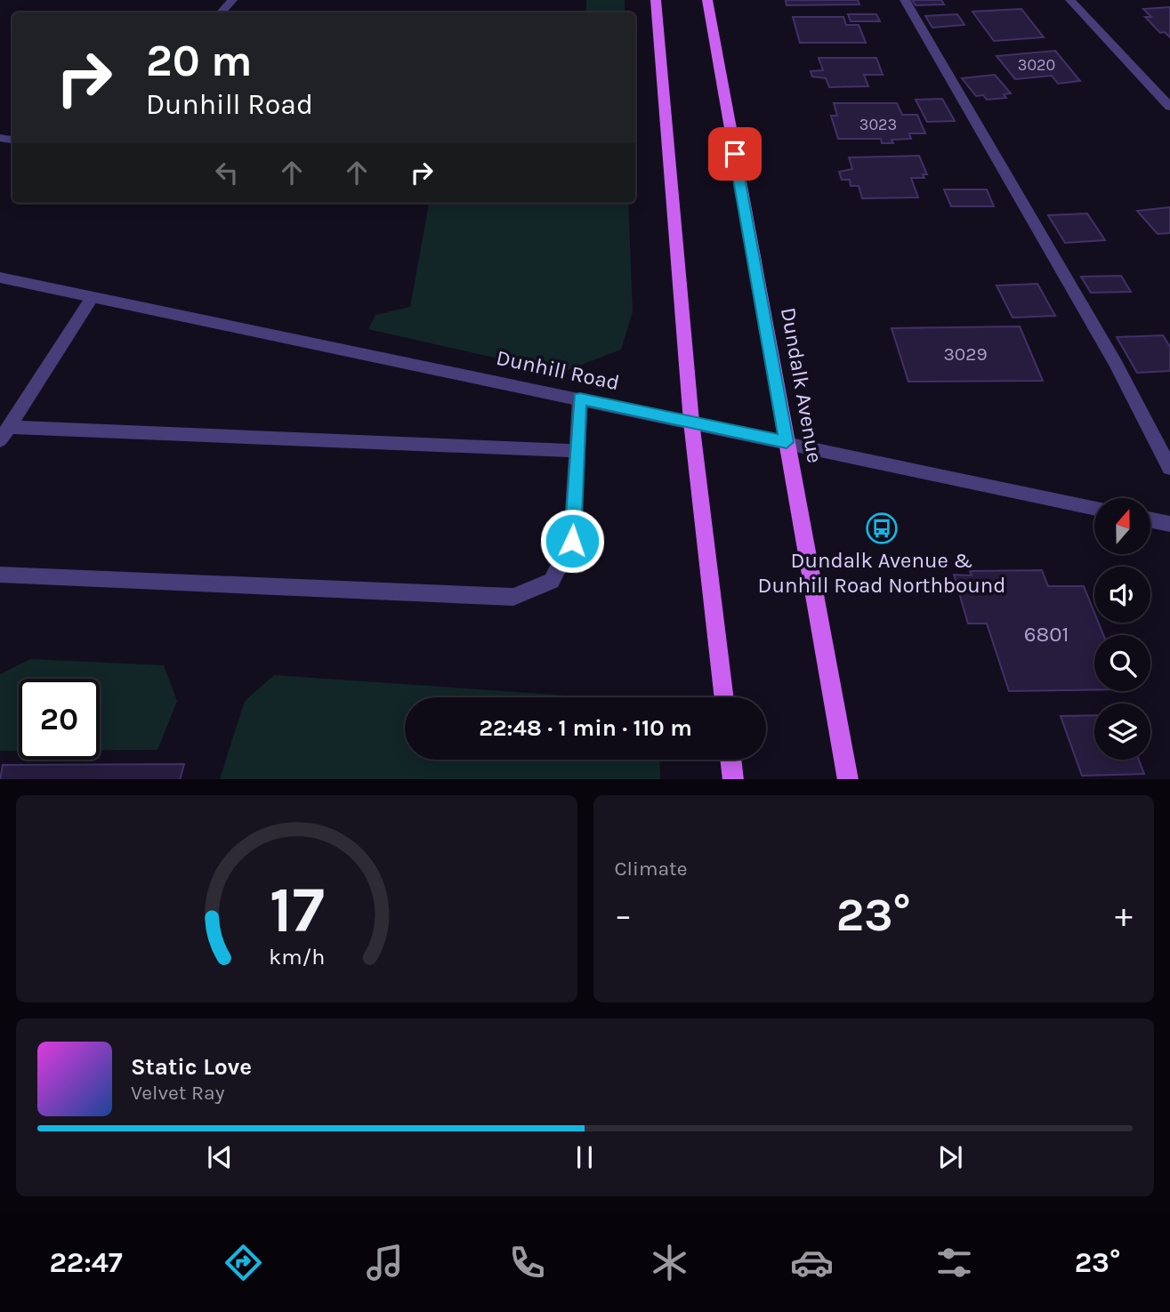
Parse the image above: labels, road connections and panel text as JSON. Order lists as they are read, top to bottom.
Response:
{
  "streets": {
    "main road": ["Dundalk Avenue"],
    "street": ["Dunhill Road"]
  },
  "crossings": [
    ["Dunhill Road", "Dundalk Avenue"]
  ],
  "places": {
    "bus stop": ["Dundalk Avenue & Dunhill Road Northbound"]
  },
  "house_numbers": [
    "3020",
    "3023",
    "3029",
    "6801"
  ],
  "north": "top",
  "page": {
    "turn": ["20 m", "Dunhill Road"],
    "limit": "20",
    "trip": "22:48 · 1 min · 110 m",
    "tile": "Climate",
    "heat": ["−", "23°", "+"],
    "song": ["Static Love", "Velvet Ray"],
    "tabs": ["22:47", "23°"],
    "gauge": ["17", "km/h"]
  }
}
